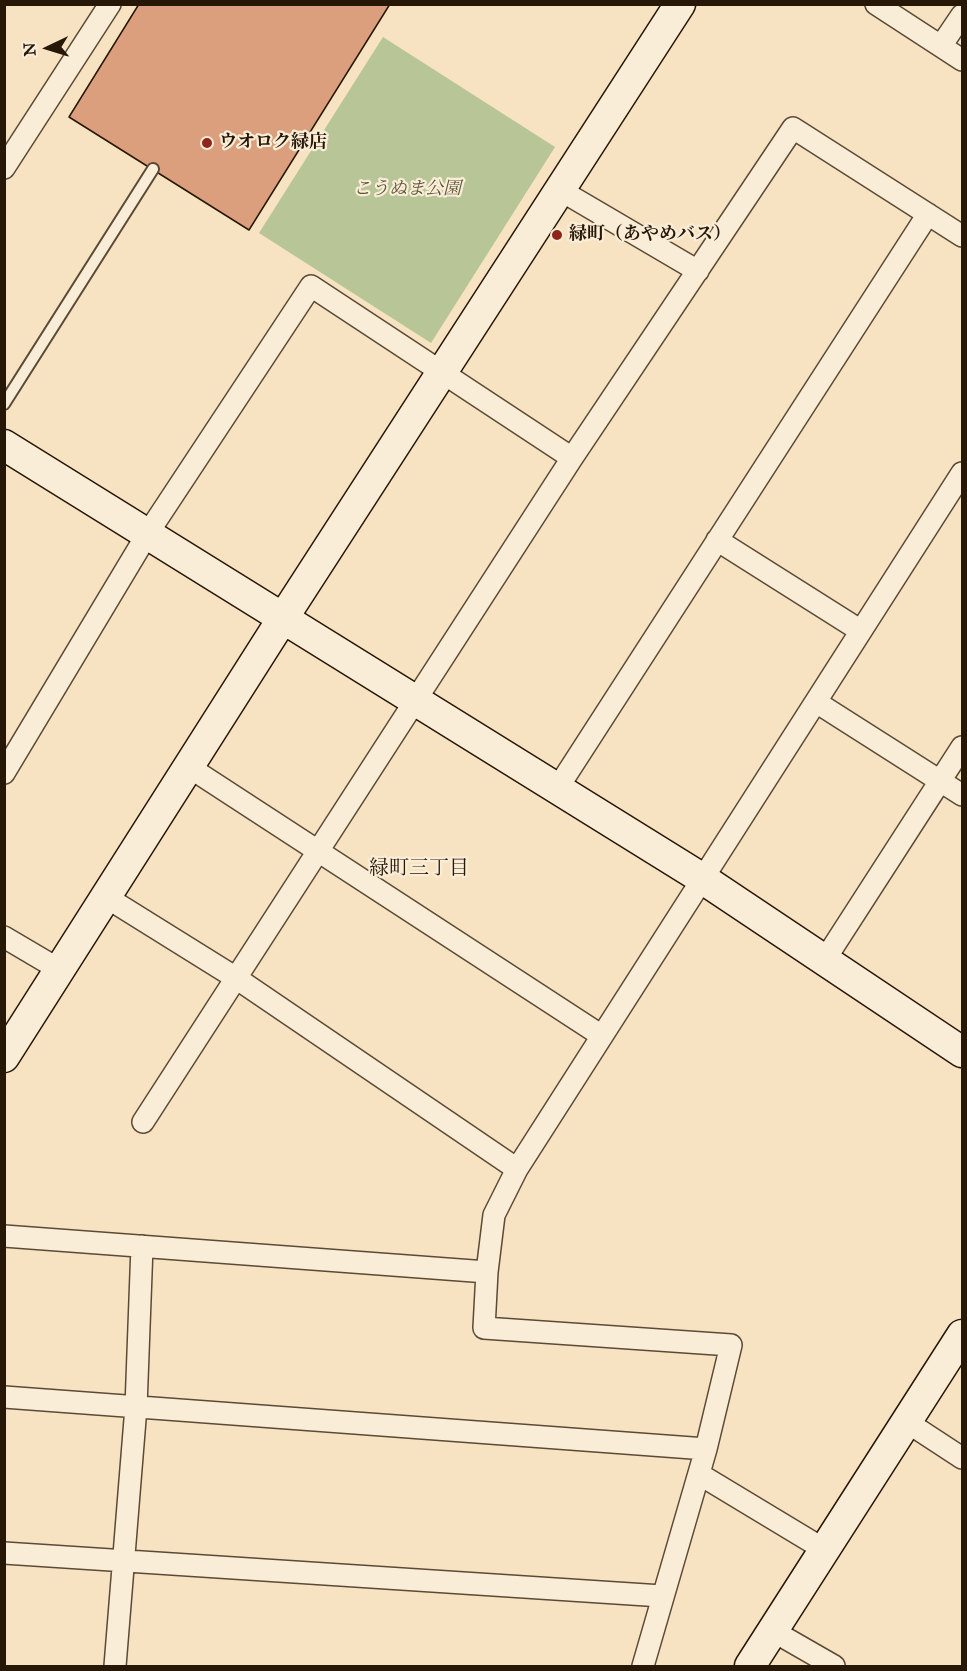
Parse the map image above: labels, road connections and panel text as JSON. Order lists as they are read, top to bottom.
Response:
{
  "districts": ["緑町三丁目"],
  "parks": ["こうぬま公園"],
  "places": ["ウオロク緑店", "緑町（あやめバス）"],
  "north": "left"
}
